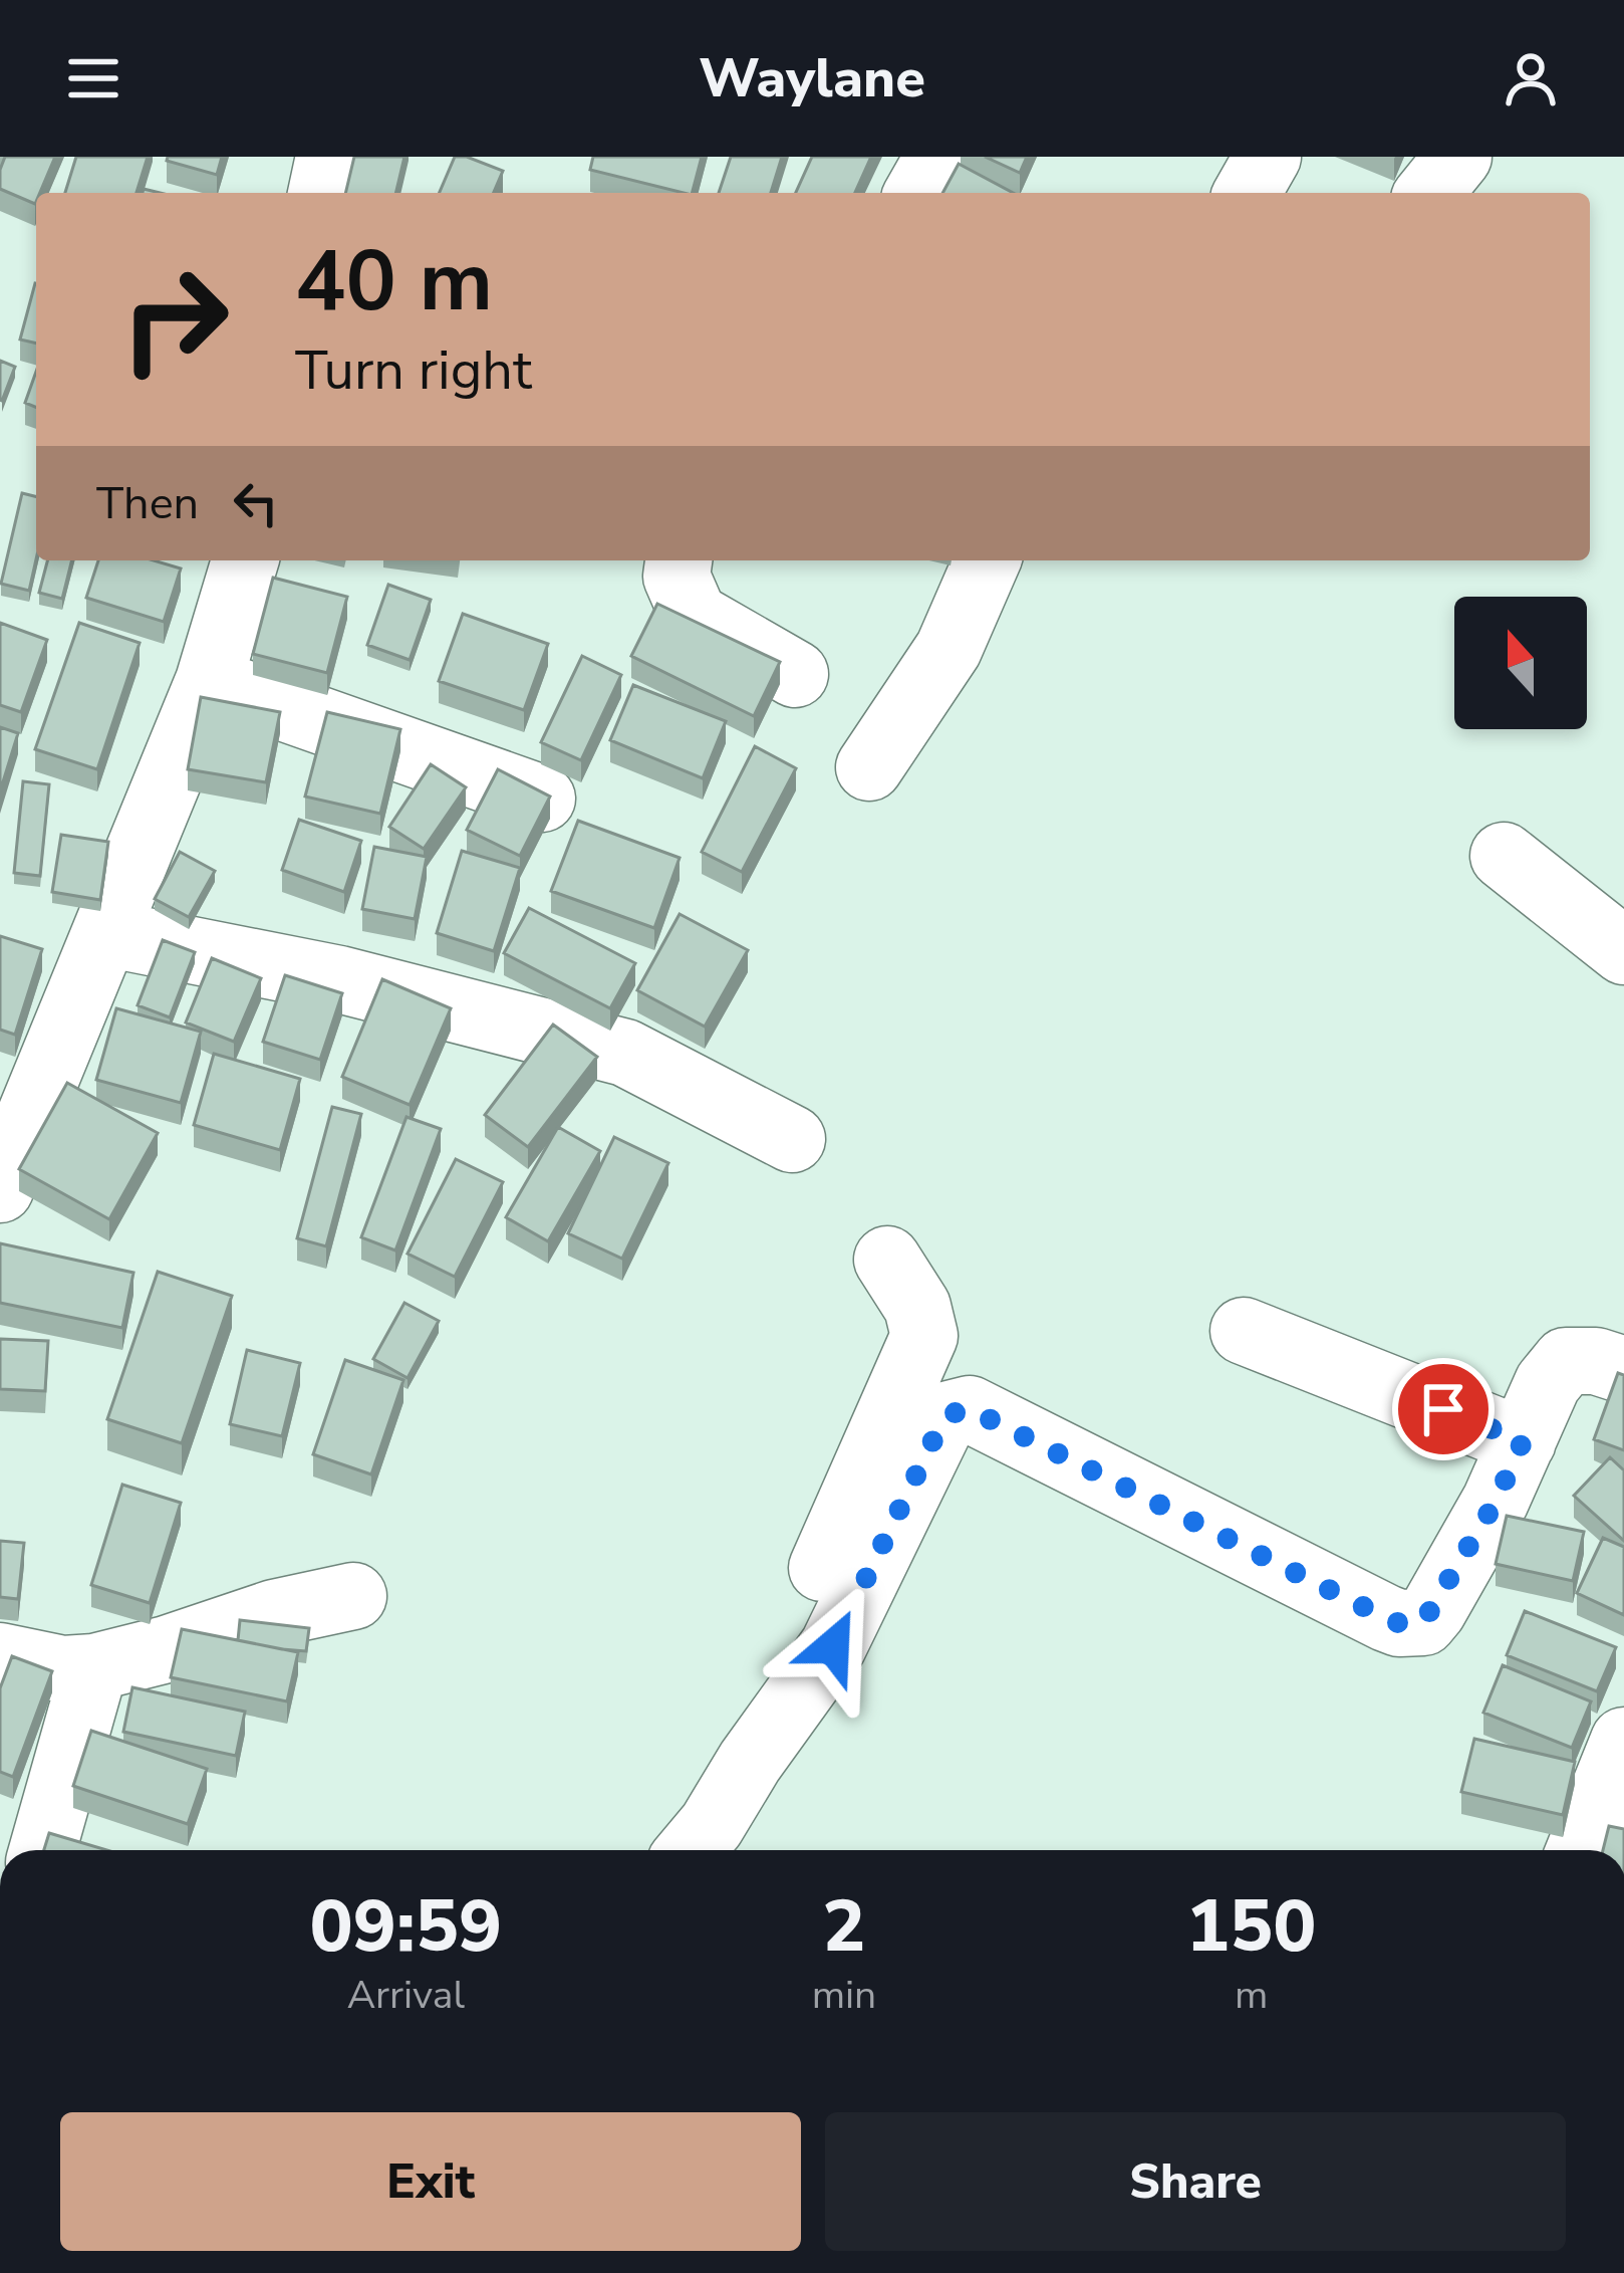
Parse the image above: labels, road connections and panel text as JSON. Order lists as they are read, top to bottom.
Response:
{
  "north": "top",
  "page": {
    "header": "Waylane",
    "turn": ["40 m", "Turn right"],
    "then": "Then",
    "eta": [
      "09:59",
      "Arrival",
      "2",
      "min",
      "150",
      "m"
    ],
    "buttons": ["Exit", "Share"]
  }
}
